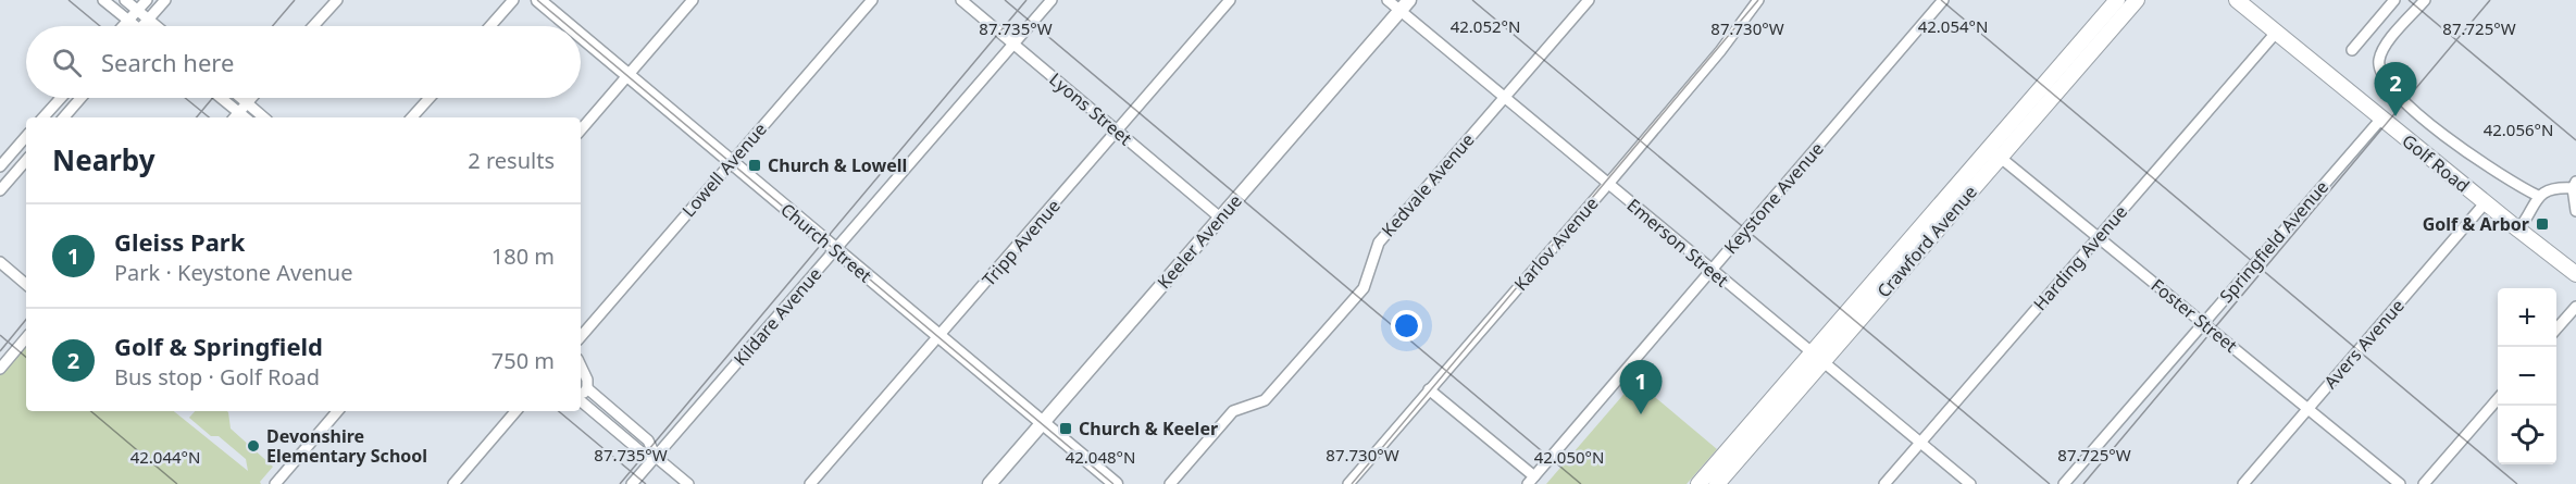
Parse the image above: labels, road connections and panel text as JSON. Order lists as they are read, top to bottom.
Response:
{
  "streets": {
    "main road": ["Golf Road", "Crawford Avenue"],
    "street": [
      "Lyons Street",
      "Lowell Avenue",
      "Kedvale Avenue",
      "Keystone Avenue",
      "Keeler Avenue",
      "Springfield Avenue",
      "Church Street",
      "Tripp Avenue",
      "Emerson Street",
      "Karlov Avenue",
      "Harding Avenue",
      "Foster Street",
      "Kildare Avenue",
      "Avers Avenue"
    ]
  },
  "crossings": [
    ["Lyons Street", "Keeler Avenue"],
    ["Lyons Street", "Tripp Avenue"],
    ["Lyons Street", "Kildare Avenue"],
    ["Golf Road", "Springfield Avenue"],
    ["Golf Road", "Harding Avenue"],
    ["Golf Road", "Avers Avenue"],
    ["Lowell Avenue", "Church Street"],
    ["Kedvale Avenue", "Emerson Street"],
    ["Keystone Avenue", "Emerson Street"],
    ["Keeler Avenue", "Church Street"],
    ["Keeler Avenue", "Emerson Street"],
    ["Crawford Avenue", "Emerson Street"],
    ["Crawford Avenue", "Foster Street"],
    ["Springfield Avenue", "Foster Street"],
    ["Church Street", "Tripp Avenue"],
    ["Church Street", "Kildare Avenue"],
    ["Emerson Street", "Karlov Avenue"],
    ["Emerson Street", "Harding Avenue"],
    ["Harding Avenue", "Foster Street"],
    ["Foster Street", "Avers Avenue"]
  ],
  "places": {
    "transit": ["Church & Lowell", "Golf & Arbor", "Church & Keeler"],
    "other": ["Devonshire Elementary School"]
  },
  "page": {
    "search": "Search here",
    "pins": ["2", "1"],
    "heading": ["Nearby", "2 results"],
    "list": [
      {
        "mark": "1",
        "name": "Gleiss Park",
        "note": "Park · Keystone Avenue",
        "value": "180 m"
      },
      {
        "mark": "2",
        "name": "Golf & Springfield",
        "note": "Bus stop · Golf Road",
        "value": "750 m"
      }
    ],
    "map_buttons": ["+", "−"]
  },
  "coordinates": [
    "42.052°N",
    "42.054°N",
    "87.725°W",
    "87.735°W",
    "87.730°W",
    "42.056°N",
    "42.044°N",
    "42.048°N",
    "42.050°N"
  ]
}
